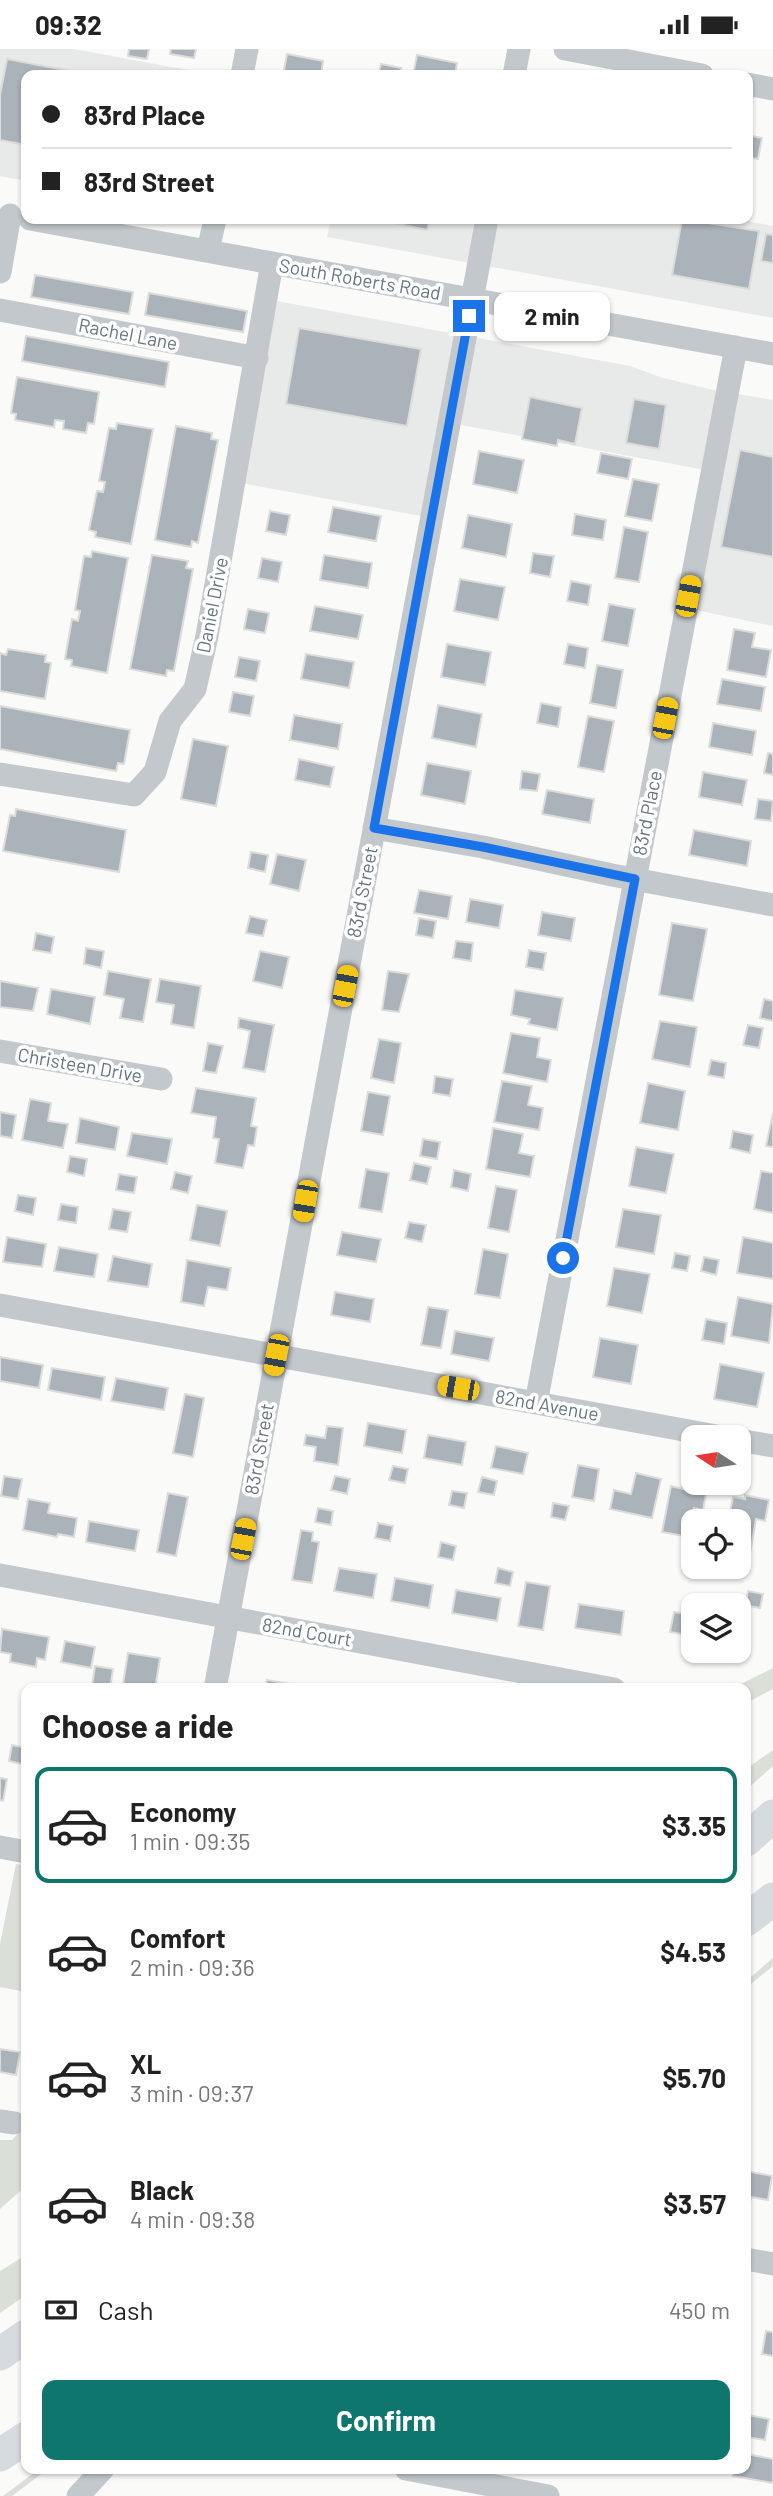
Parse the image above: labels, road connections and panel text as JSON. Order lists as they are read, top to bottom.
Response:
{
  "streets": {
    "street": [
      "South Roberts Road",
      "Rachel Lane",
      "Daniel Drive",
      "83rd Place",
      "83rd Street",
      "Christeen Drive",
      "82nd Avenue",
      "82nd Court"
    ]
  },
  "crossings": [
    ["South Roberts Road", "Daniel Drive"],
    ["South Roberts Road", "83rd Place"],
    ["South Roberts Road", "83rd Street"],
    ["Rachel Lane", "Daniel Drive"],
    ["83rd Place", "82nd Avenue"],
    ["83rd Street", "82nd Avenue"],
    ["83rd Street", "82nd Court"]
  ],
  "north": "left",
  "page": {
    "status": "09:32",
    "banner": ["83rd Place", "83rd Street"],
    "bubble": "2 min",
    "heading": "Choose a ride",
    "list": [
      {
        "name": "Economy",
        "note": "1 min · 09:35",
        "value": "$3.35"
      },
      {
        "name": "Comfort",
        "note": "2 min · 09:36",
        "value": "$4.53"
      },
      {
        "name": "XL",
        "note": "3 min · 09:37",
        "value": "$5.70"
      },
      {
        "name": "Black",
        "note": "4 min · 09:38",
        "value": "$3.57"
      }
    ],
    "pay": ["Cash", "450 m"],
    "buttons": "Confirm"
  }
}
